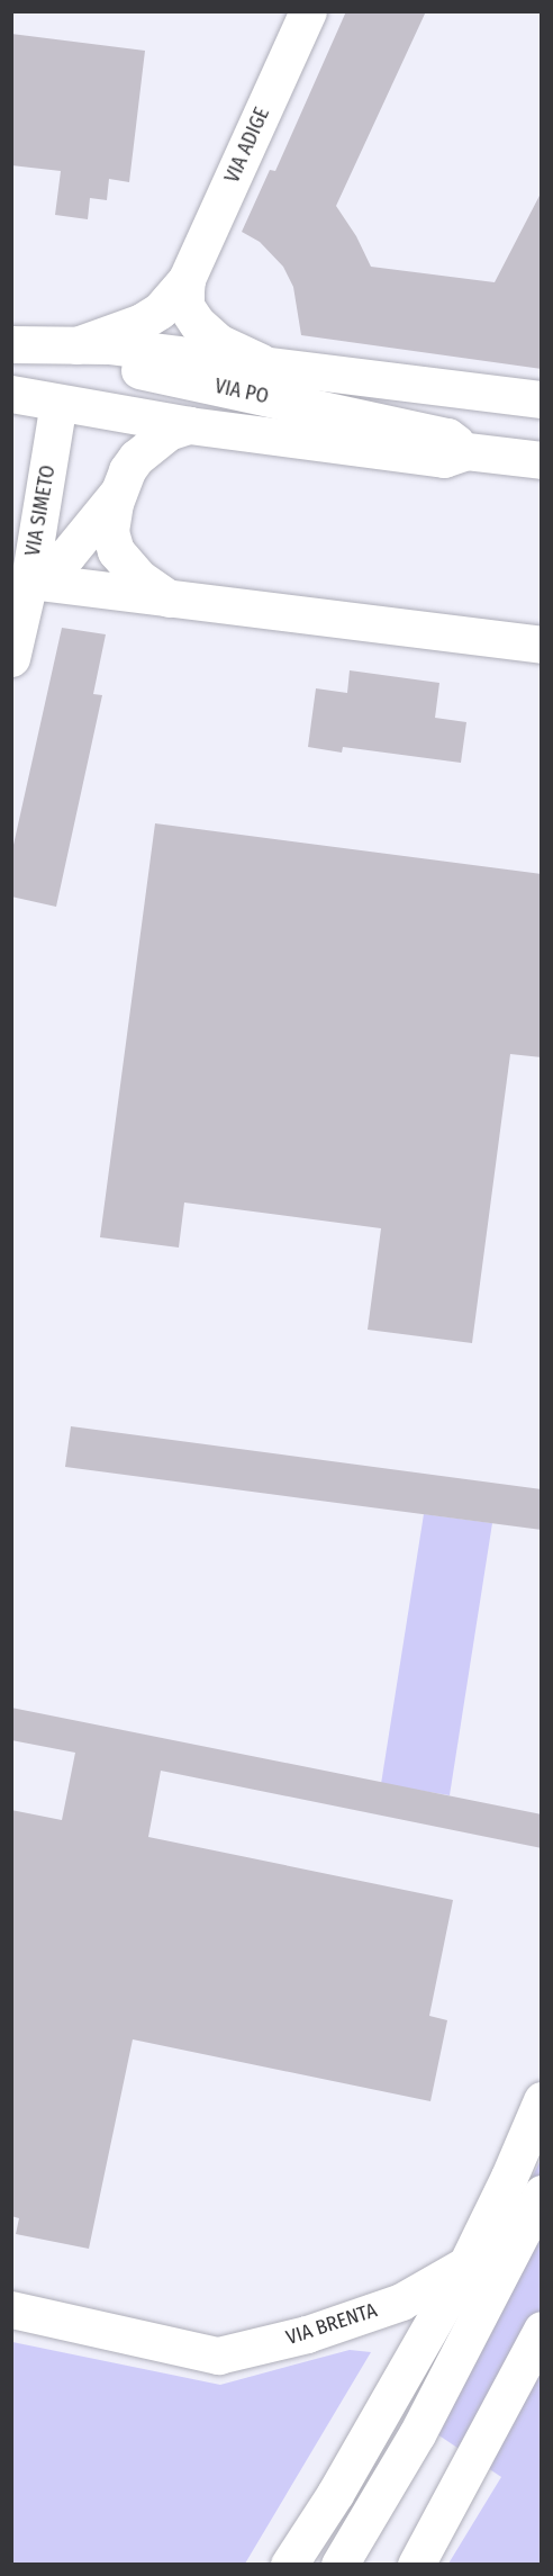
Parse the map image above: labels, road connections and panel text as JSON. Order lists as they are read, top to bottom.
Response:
{
  "streets": {
    "main road": [
      "VIA ADIGE",
      "VIA PO",
      "VIA SIMETO",
      "VIA BRENTA"
    ]
  },
  "crossings": [
    ["VIA PO", "VIA SIMETO"]
  ]
}
